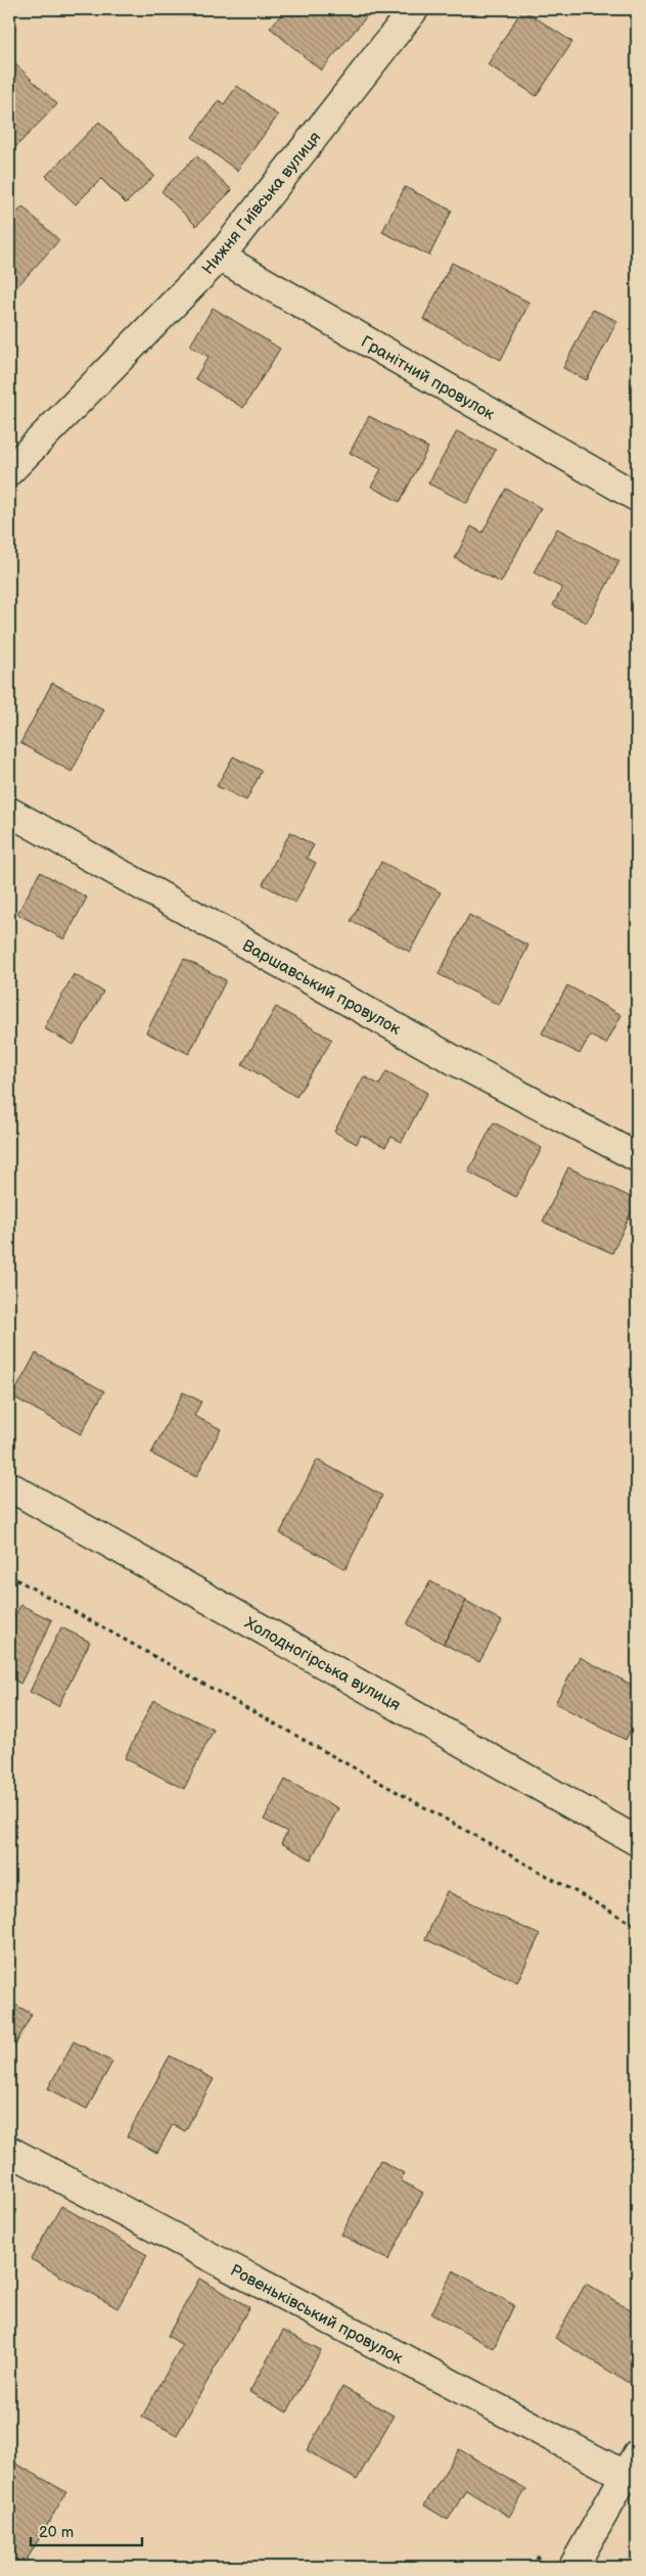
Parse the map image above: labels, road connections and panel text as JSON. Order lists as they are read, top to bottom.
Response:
{
  "streets": {
    "street": [
      "Нижня Гиївська вулиця",
      "Гранітний провулок",
      "Варшавський провулок",
      "Холодногірська вулиця",
      "Ровеньківський провулок"
    ]
  },
  "crossings": [
    ["Нижня Гиївська вулиця", "Гранітний провулок"]
  ],
  "scale_bar": "20 m"
}
